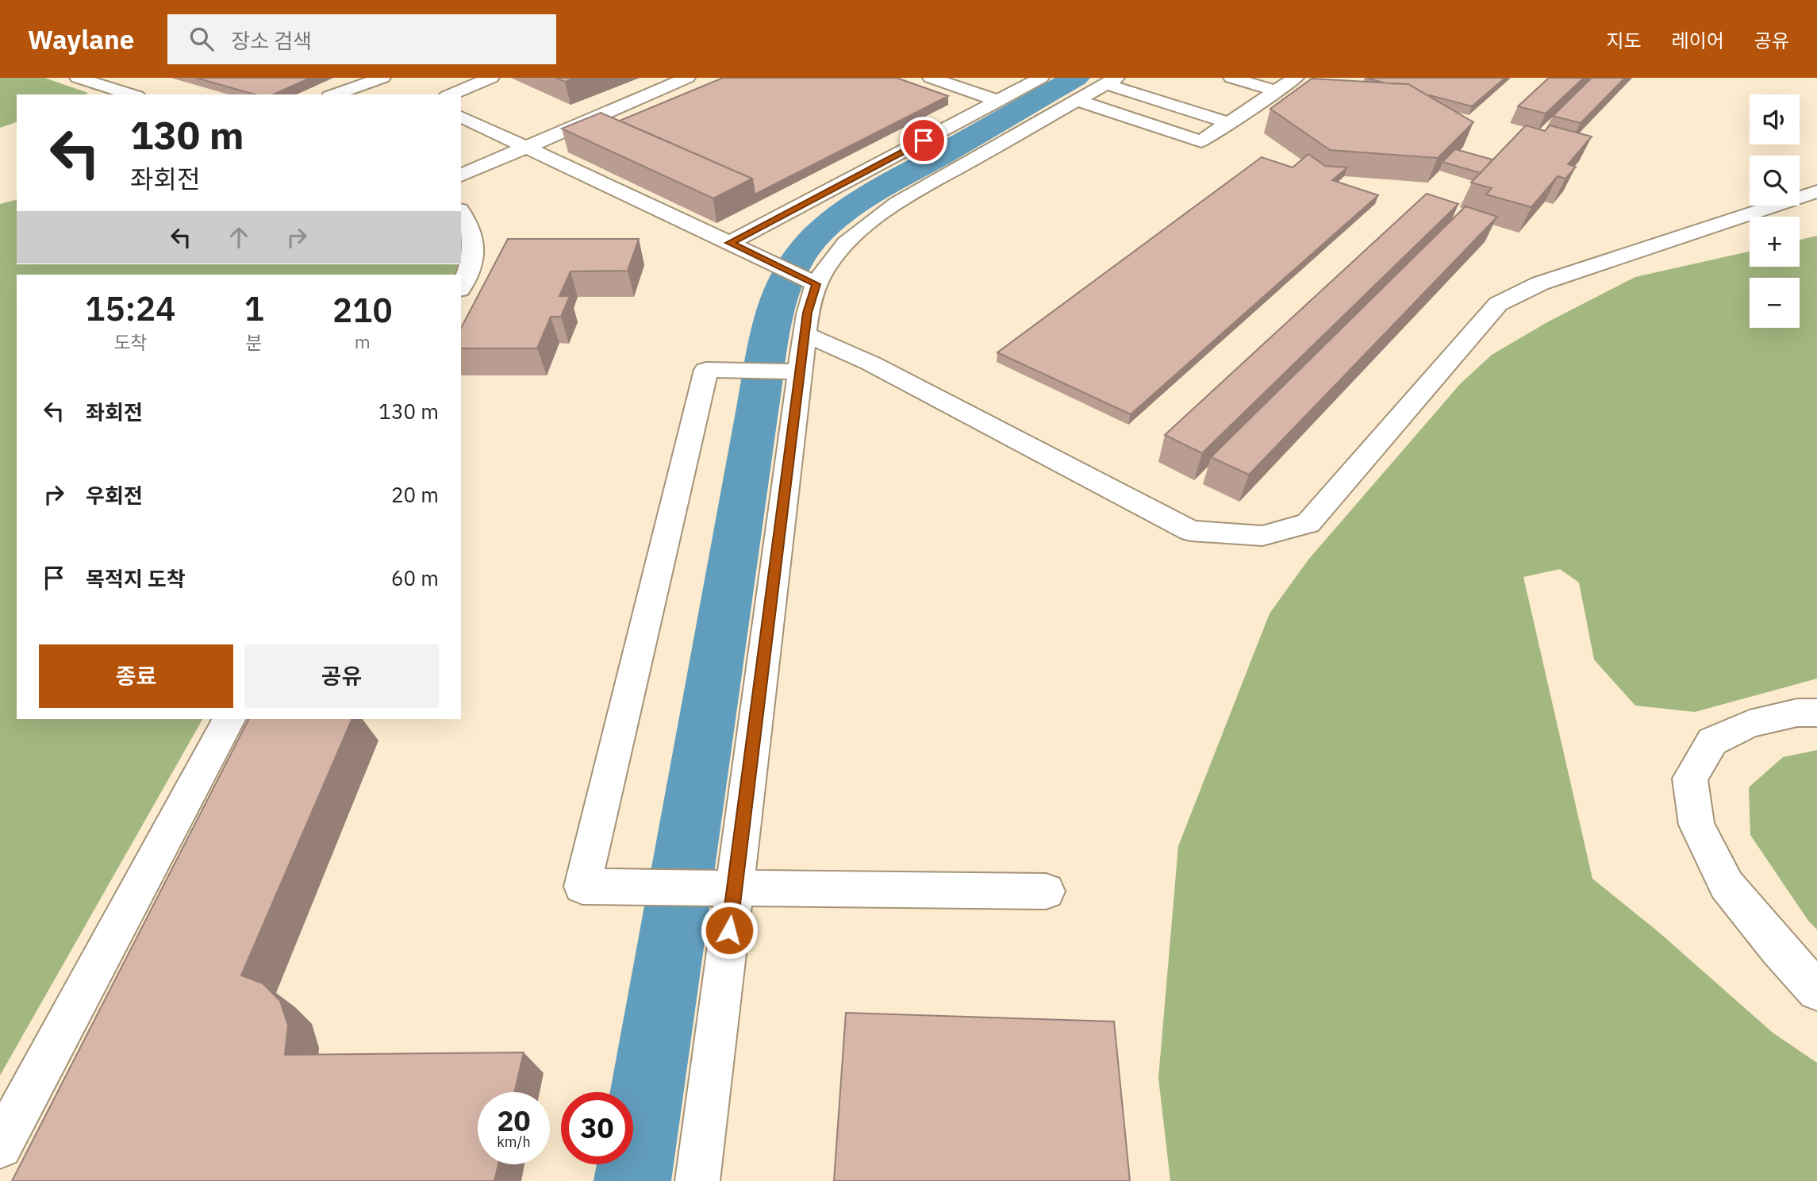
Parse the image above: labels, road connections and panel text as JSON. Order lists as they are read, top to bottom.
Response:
{
  "page": {
    "header": "Waylane",
    "search": "장소 검색",
    "nav": ["지도", "레이어", "공유"],
    "map_buttons": ["+", "−"],
    "turn": ["130 m", "좌회전"],
    "eta": [
      "15:24",
      "도착",
      "1",
      "분",
      "210",
      "m"
    ],
    "list": [
      {
        "name": "좌회전",
        "value": "130 m"
      },
      {
        "name": "우회전",
        "value": "20 m"
      },
      {
        "name": "목적지 도착",
        "value": "60 m"
      }
    ],
    "buttons": ["종료", "공유"],
    "speed": "20 km/h",
    "limit": "30"
  }
}
